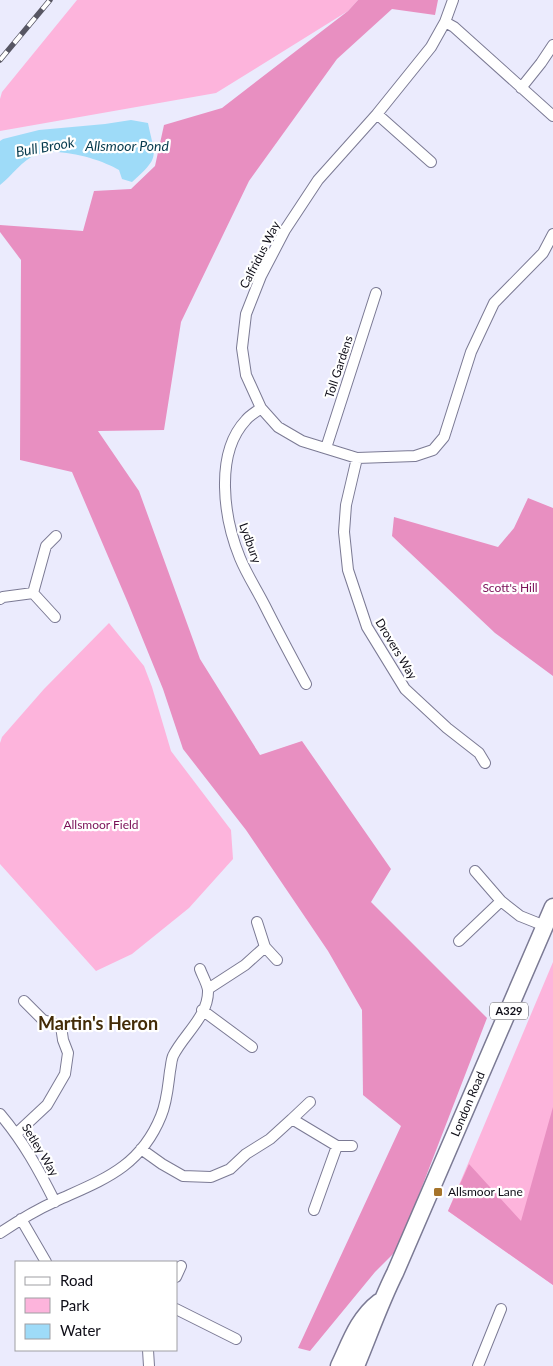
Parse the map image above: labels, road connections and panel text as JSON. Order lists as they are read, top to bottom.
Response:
{
  "streets": {
    "main road": ["A329", "London Road"],
    "street": [
      "Calfridus Way",
      "Toll Gardens",
      "Lydbury",
      "Drovers Way",
      "Setley Way"
    ]
  },
  "crossings": [
    ["Calfridus Way", "Toll Gardens"],
    ["Calfridus Way", "Lydbury"],
    ["Calfridus Way", "Drovers Way"]
  ],
  "districts": ["Martin's Heron"],
  "water": ["Allsmoor Pond", "Bull Brook"],
  "parks": ["Scott's Hill", "Allsmoor Field"],
  "places": {
    "transit": ["Allsmoor Lane"]
  },
  "legend": ["Road", "Park", "Water"]
}
